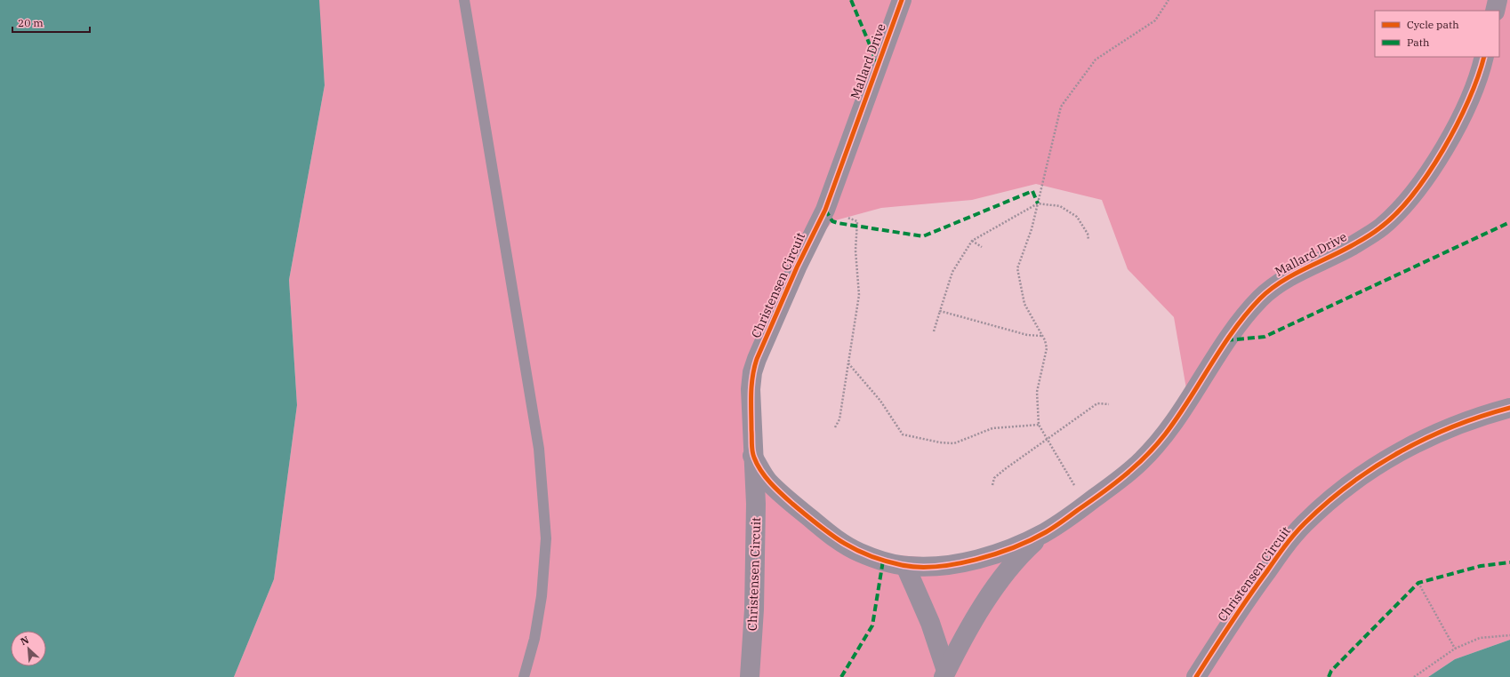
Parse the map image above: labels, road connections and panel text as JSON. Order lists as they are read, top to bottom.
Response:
{
  "streets": {
    "street": ["Mallard Drive", "Christensen Circuit"]
  },
  "crossings": [
    ["Mallard Drive", "Christensen Circuit"]
  ],
  "legend": ["Cycle path", "Path"],
  "scale_bar": "20 m",
  "north": "top left"
}
